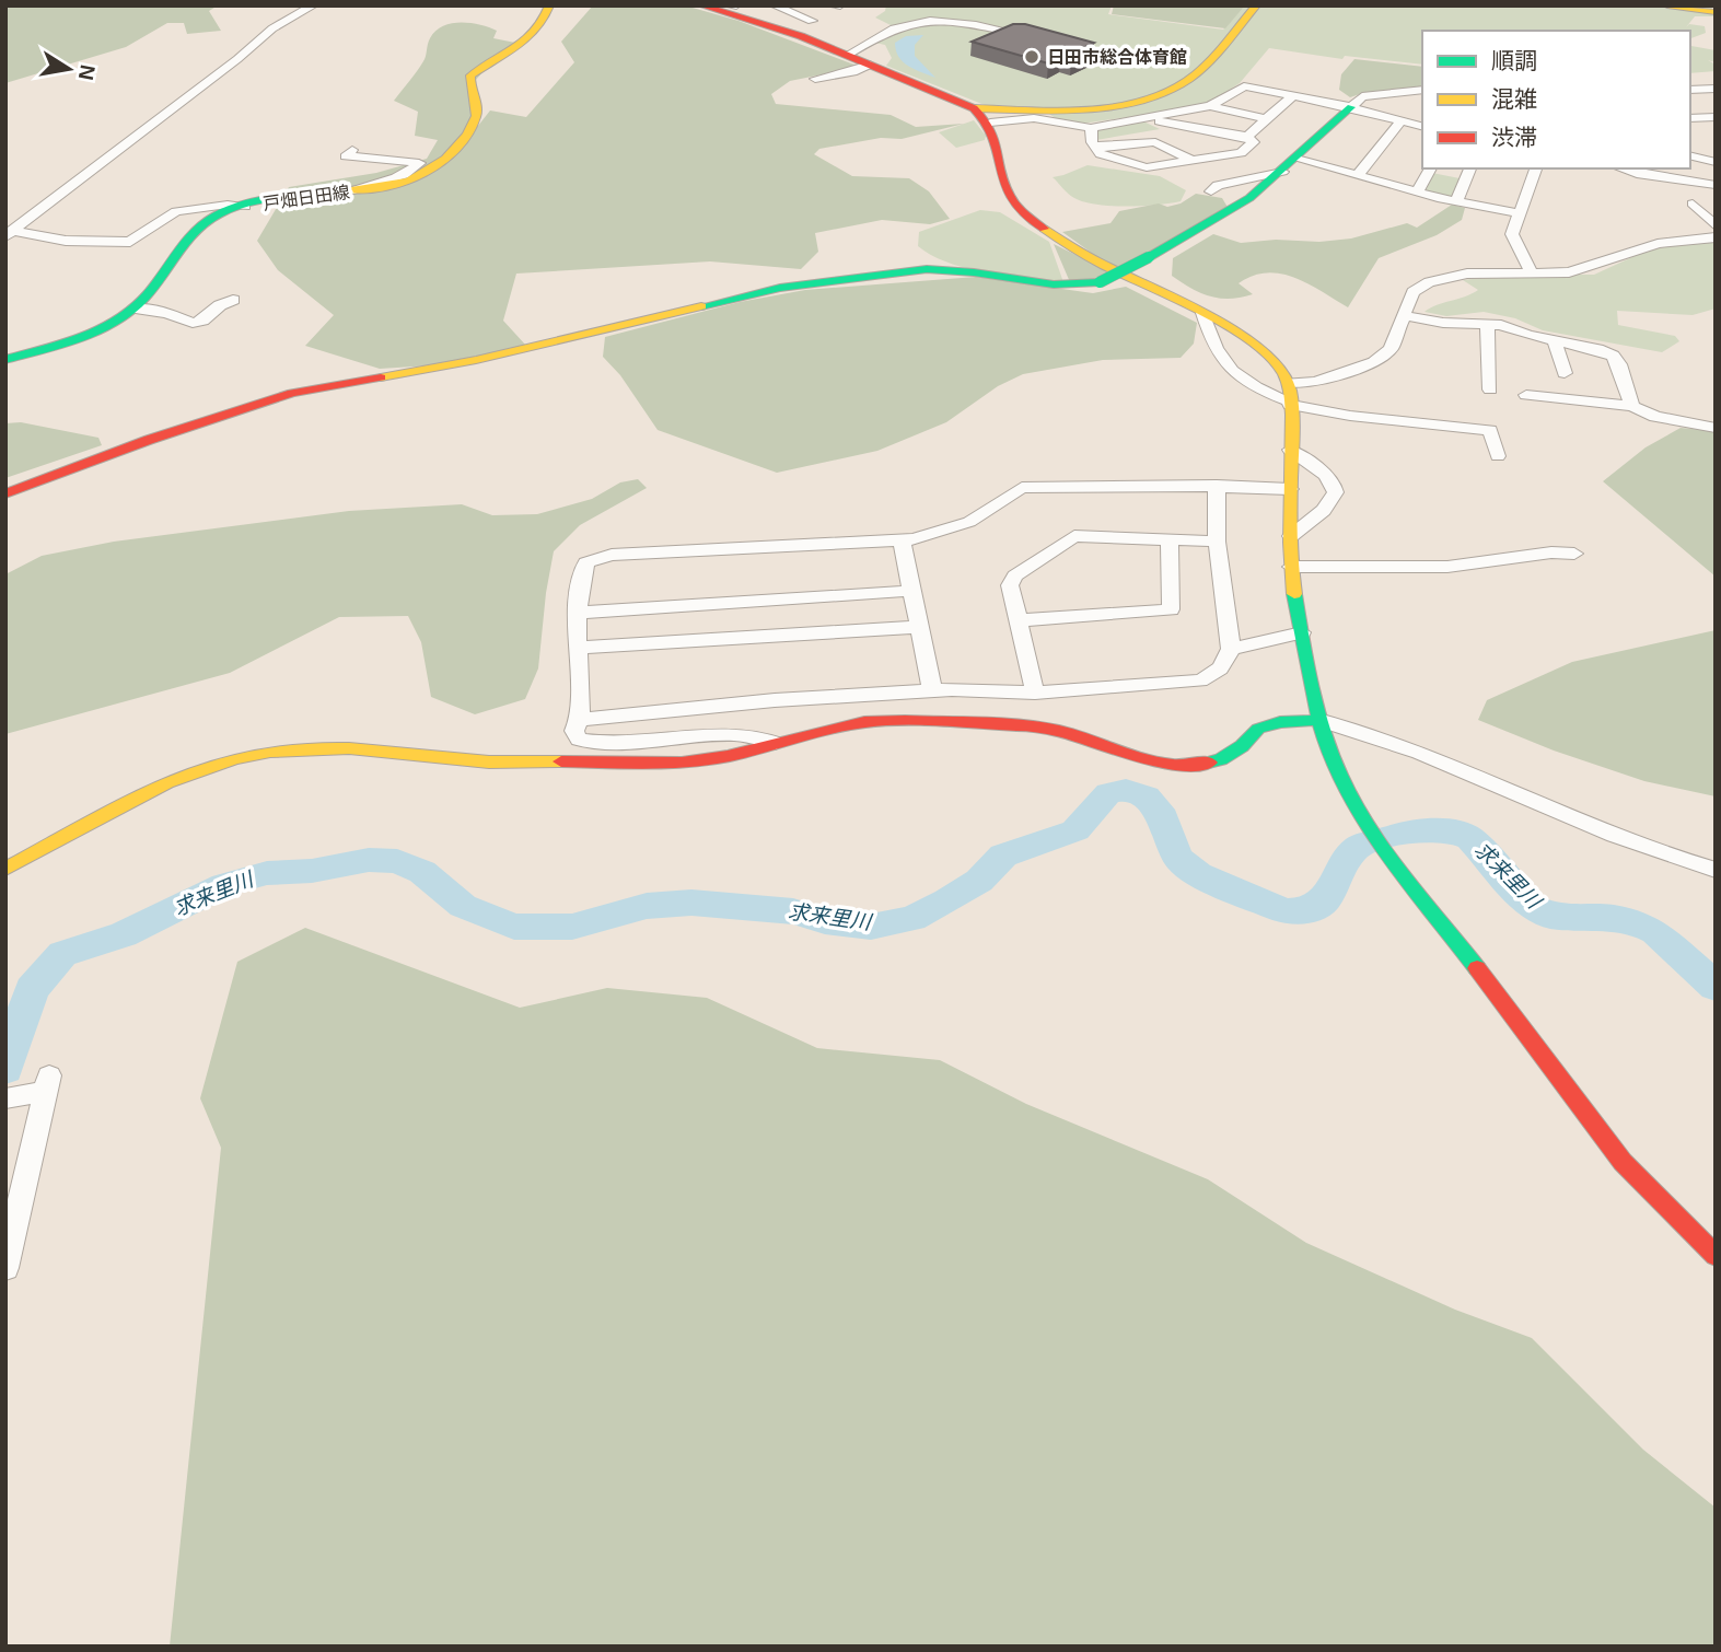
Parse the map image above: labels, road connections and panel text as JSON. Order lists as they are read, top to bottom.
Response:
{
  "streets": {
    "street": ["戸畑日田線"]
  },
  "water": ["求来里川"],
  "places": ["日田市総合体育館"],
  "legend": ["順調", "混雑", "渋滞"],
  "north": "right"
}
